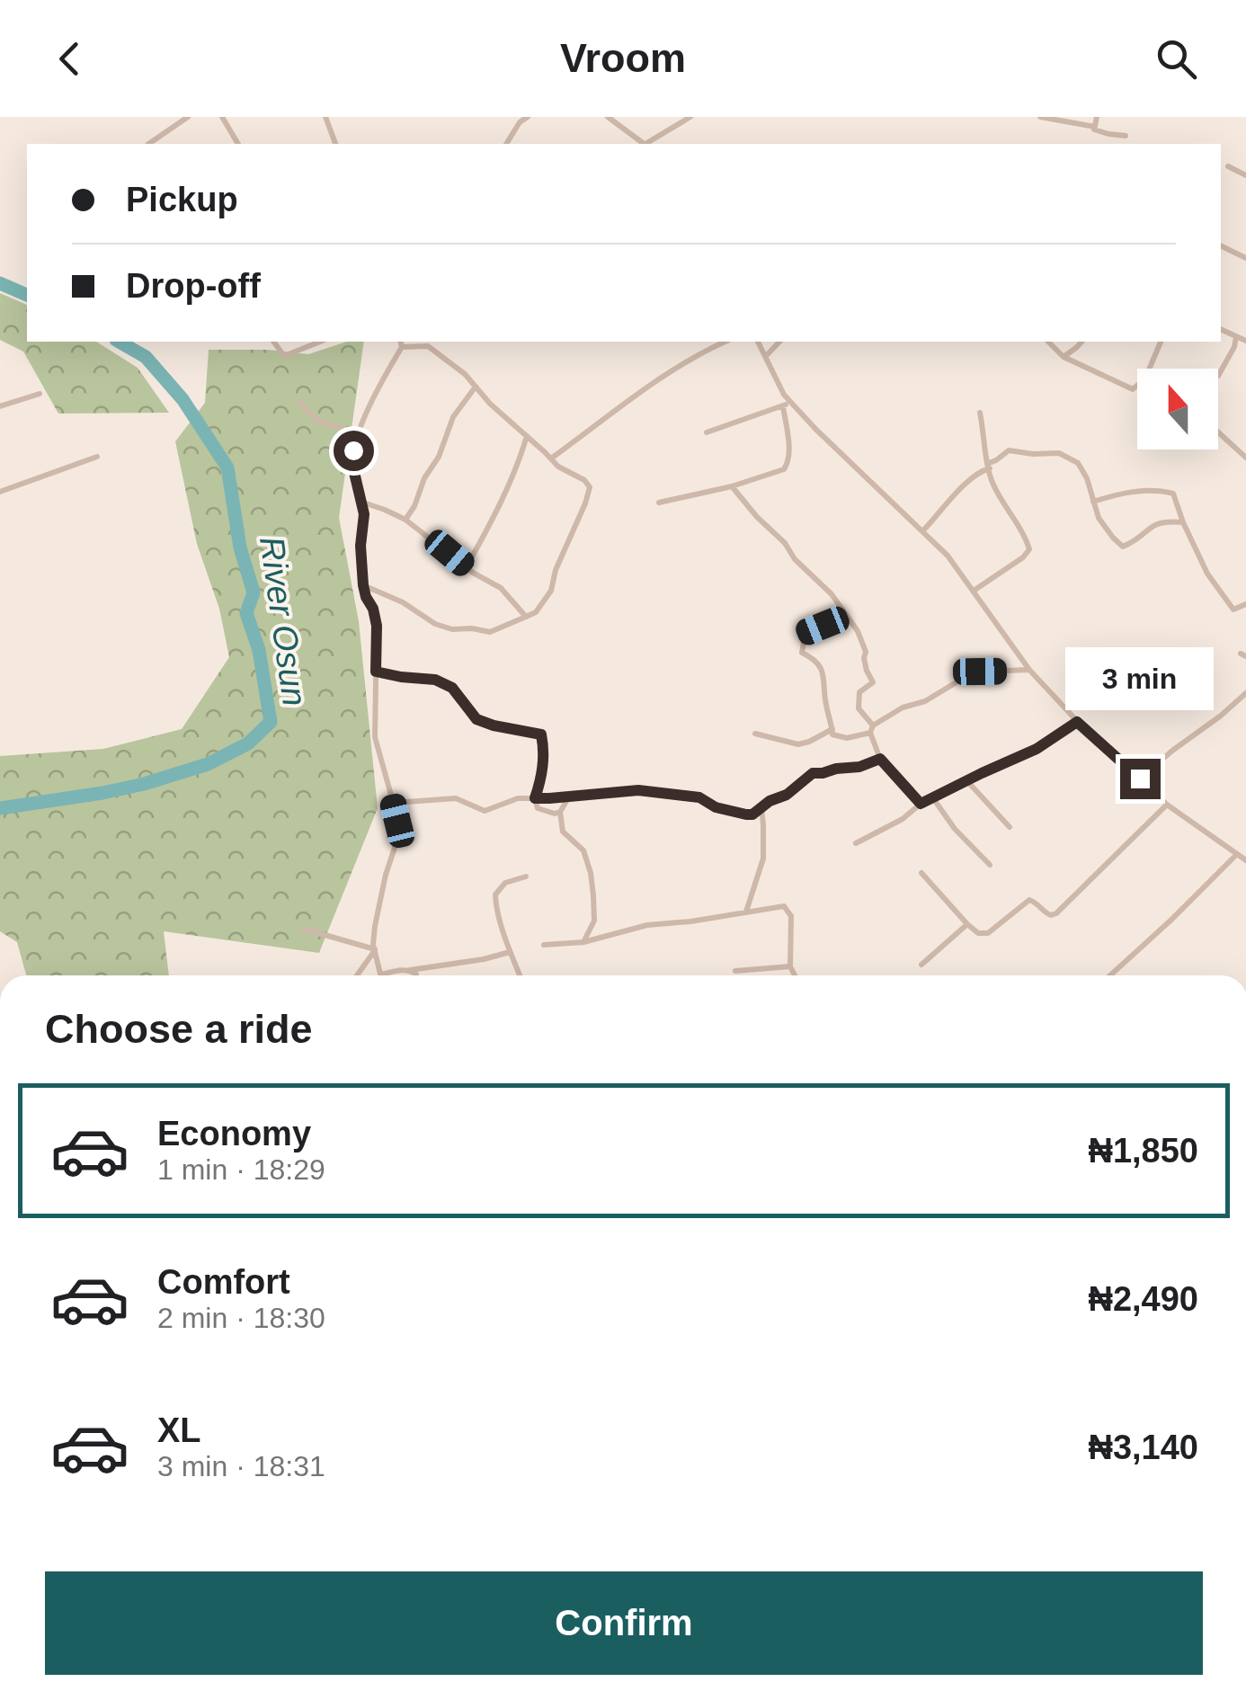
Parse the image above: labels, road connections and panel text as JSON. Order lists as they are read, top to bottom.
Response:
{
  "water": ["River Osun"],
  "north": "top",
  "page": {
    "header": "Vroom",
    "banner": ["Pickup", "Drop-off"],
    "bubble": "3 min",
    "heading": "Choose a ride",
    "list": [
      {
        "name": "Economy",
        "note": "1 min · 18:29",
        "value": "₦1,850"
      },
      {
        "name": "Comfort",
        "note": "2 min · 18:30",
        "value": "₦2,490"
      },
      {
        "name": "XL",
        "note": "3 min · 18:31",
        "value": "₦3,140"
      }
    ],
    "buttons": "Confirm"
  }
}
